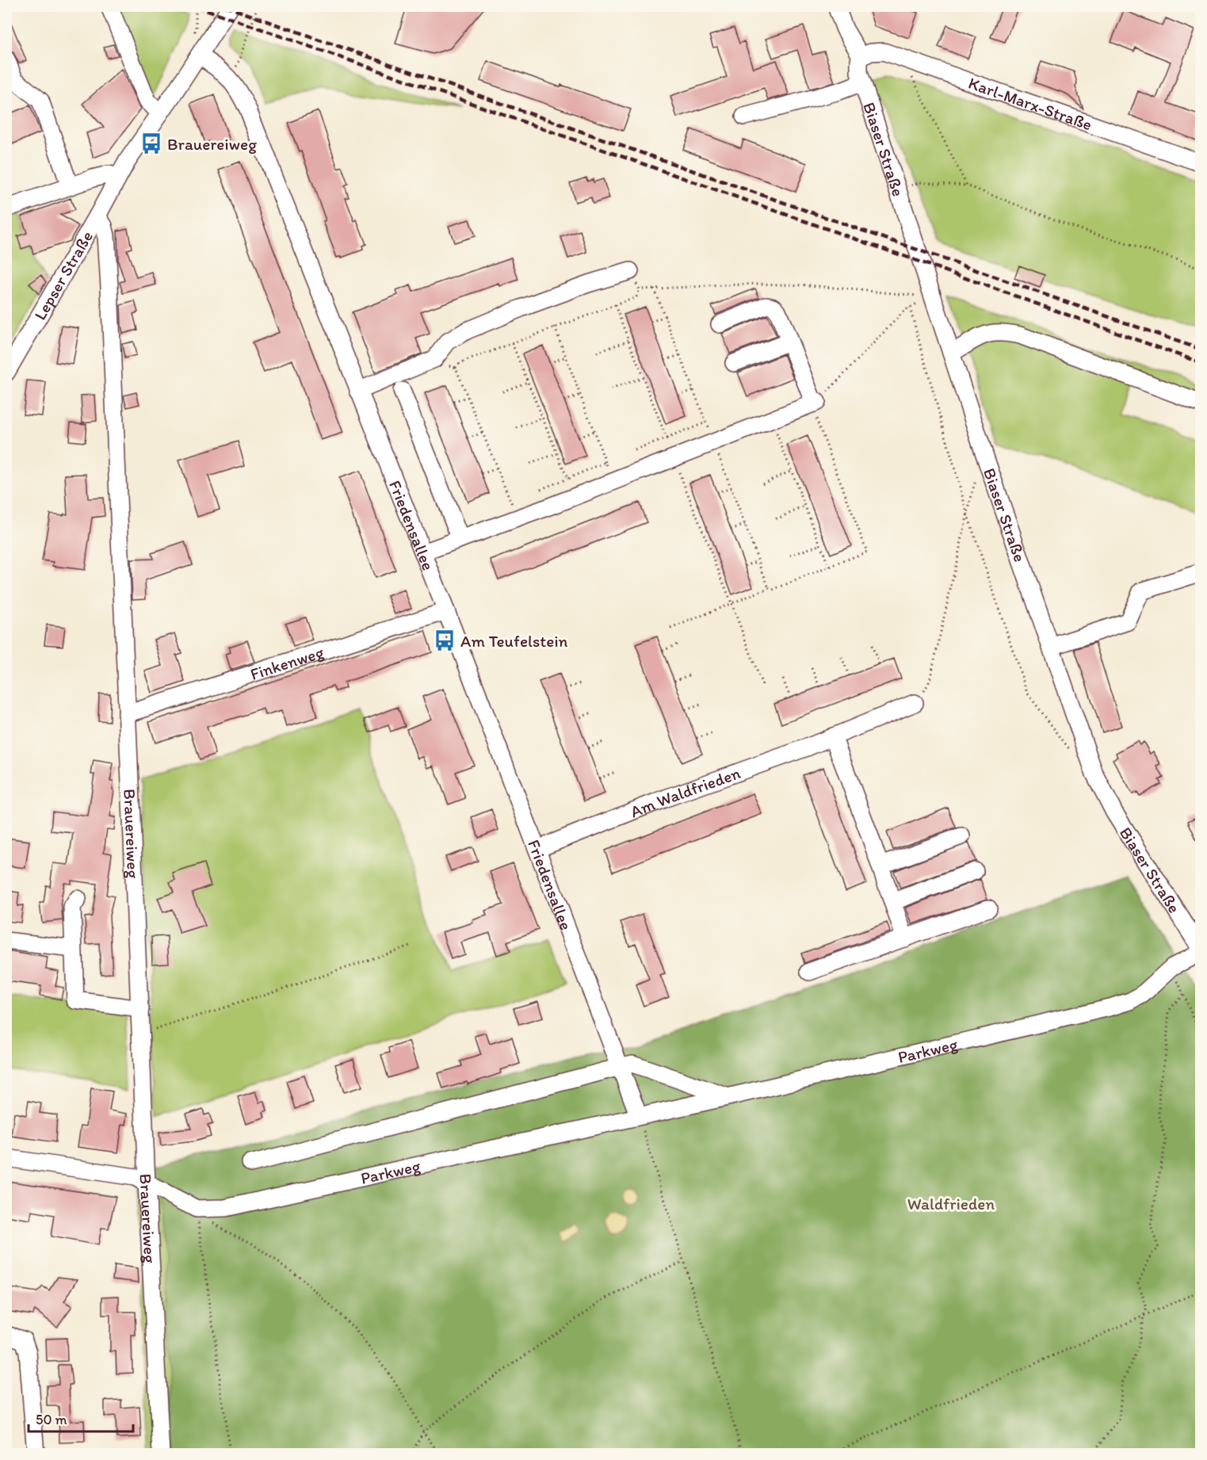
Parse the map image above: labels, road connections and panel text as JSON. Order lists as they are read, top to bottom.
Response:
{
  "streets": {
    "street": [
      "Karl-Marx-Straße",
      "Biaser Straße",
      "Lepser Straße",
      "Friedensallee",
      "Finkenweg",
      "Am Waldfrieden",
      "Brauereiweg",
      "Parkweg"
    ]
  },
  "crossings": [
    ["Karl-Marx-Straße", "Biaser Straße"],
    ["Biaser Straße", "Parkweg"],
    ["Lepser Straße", "Friedensallee"],
    ["Lepser Straße", "Brauereiweg"],
    ["Friedensallee", "Finkenweg"],
    ["Friedensallee", "Am Waldfrieden"],
    ["Finkenweg", "Brauereiweg"],
    ["Brauereiweg", "Parkweg"]
  ],
  "parks": ["Waldfrieden"],
  "places": {
    "bus stop": ["Brauereiweg", "Am Teufelstein"]
  },
  "scale_bar": "50 m"
}
